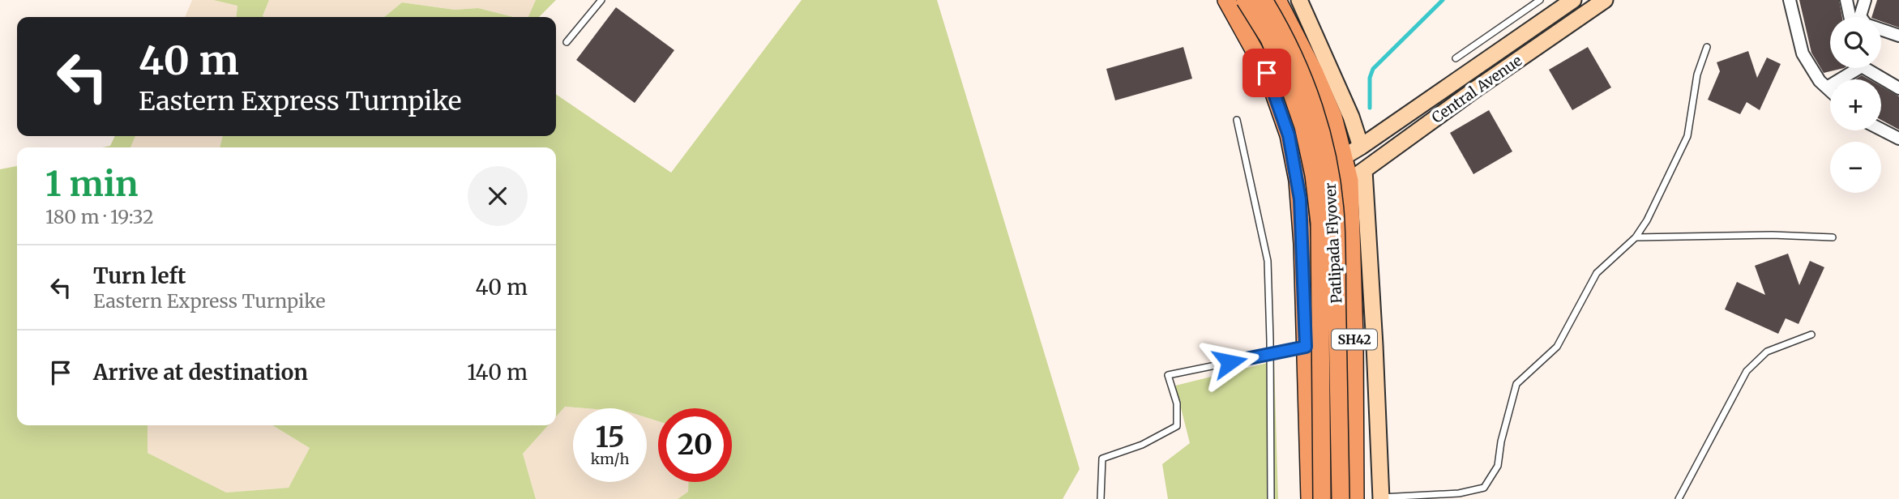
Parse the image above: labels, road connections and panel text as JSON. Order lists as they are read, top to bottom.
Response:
{
  "streets": {
    "main road": ["Central Avenue", "Patlipada Flyover", "SH42"]
  },
  "crossings": [
    ["Central Avenue", "SH42"]
  ],
  "page": {
    "map_buttons": ["+", "−"],
    "turn": ["40 m", "Eastern Express Turnpike"],
    "heading": ["1 min", "180 m · 19:32"],
    "list": [
      {
        "name": "Turn left",
        "note": "Eastern Express Turnpike",
        "value": "40 m"
      },
      {
        "name": "Arrive at destination",
        "value": "140 m"
      }
    ],
    "speed": "15 km/h",
    "limit": "20"
  }
}
